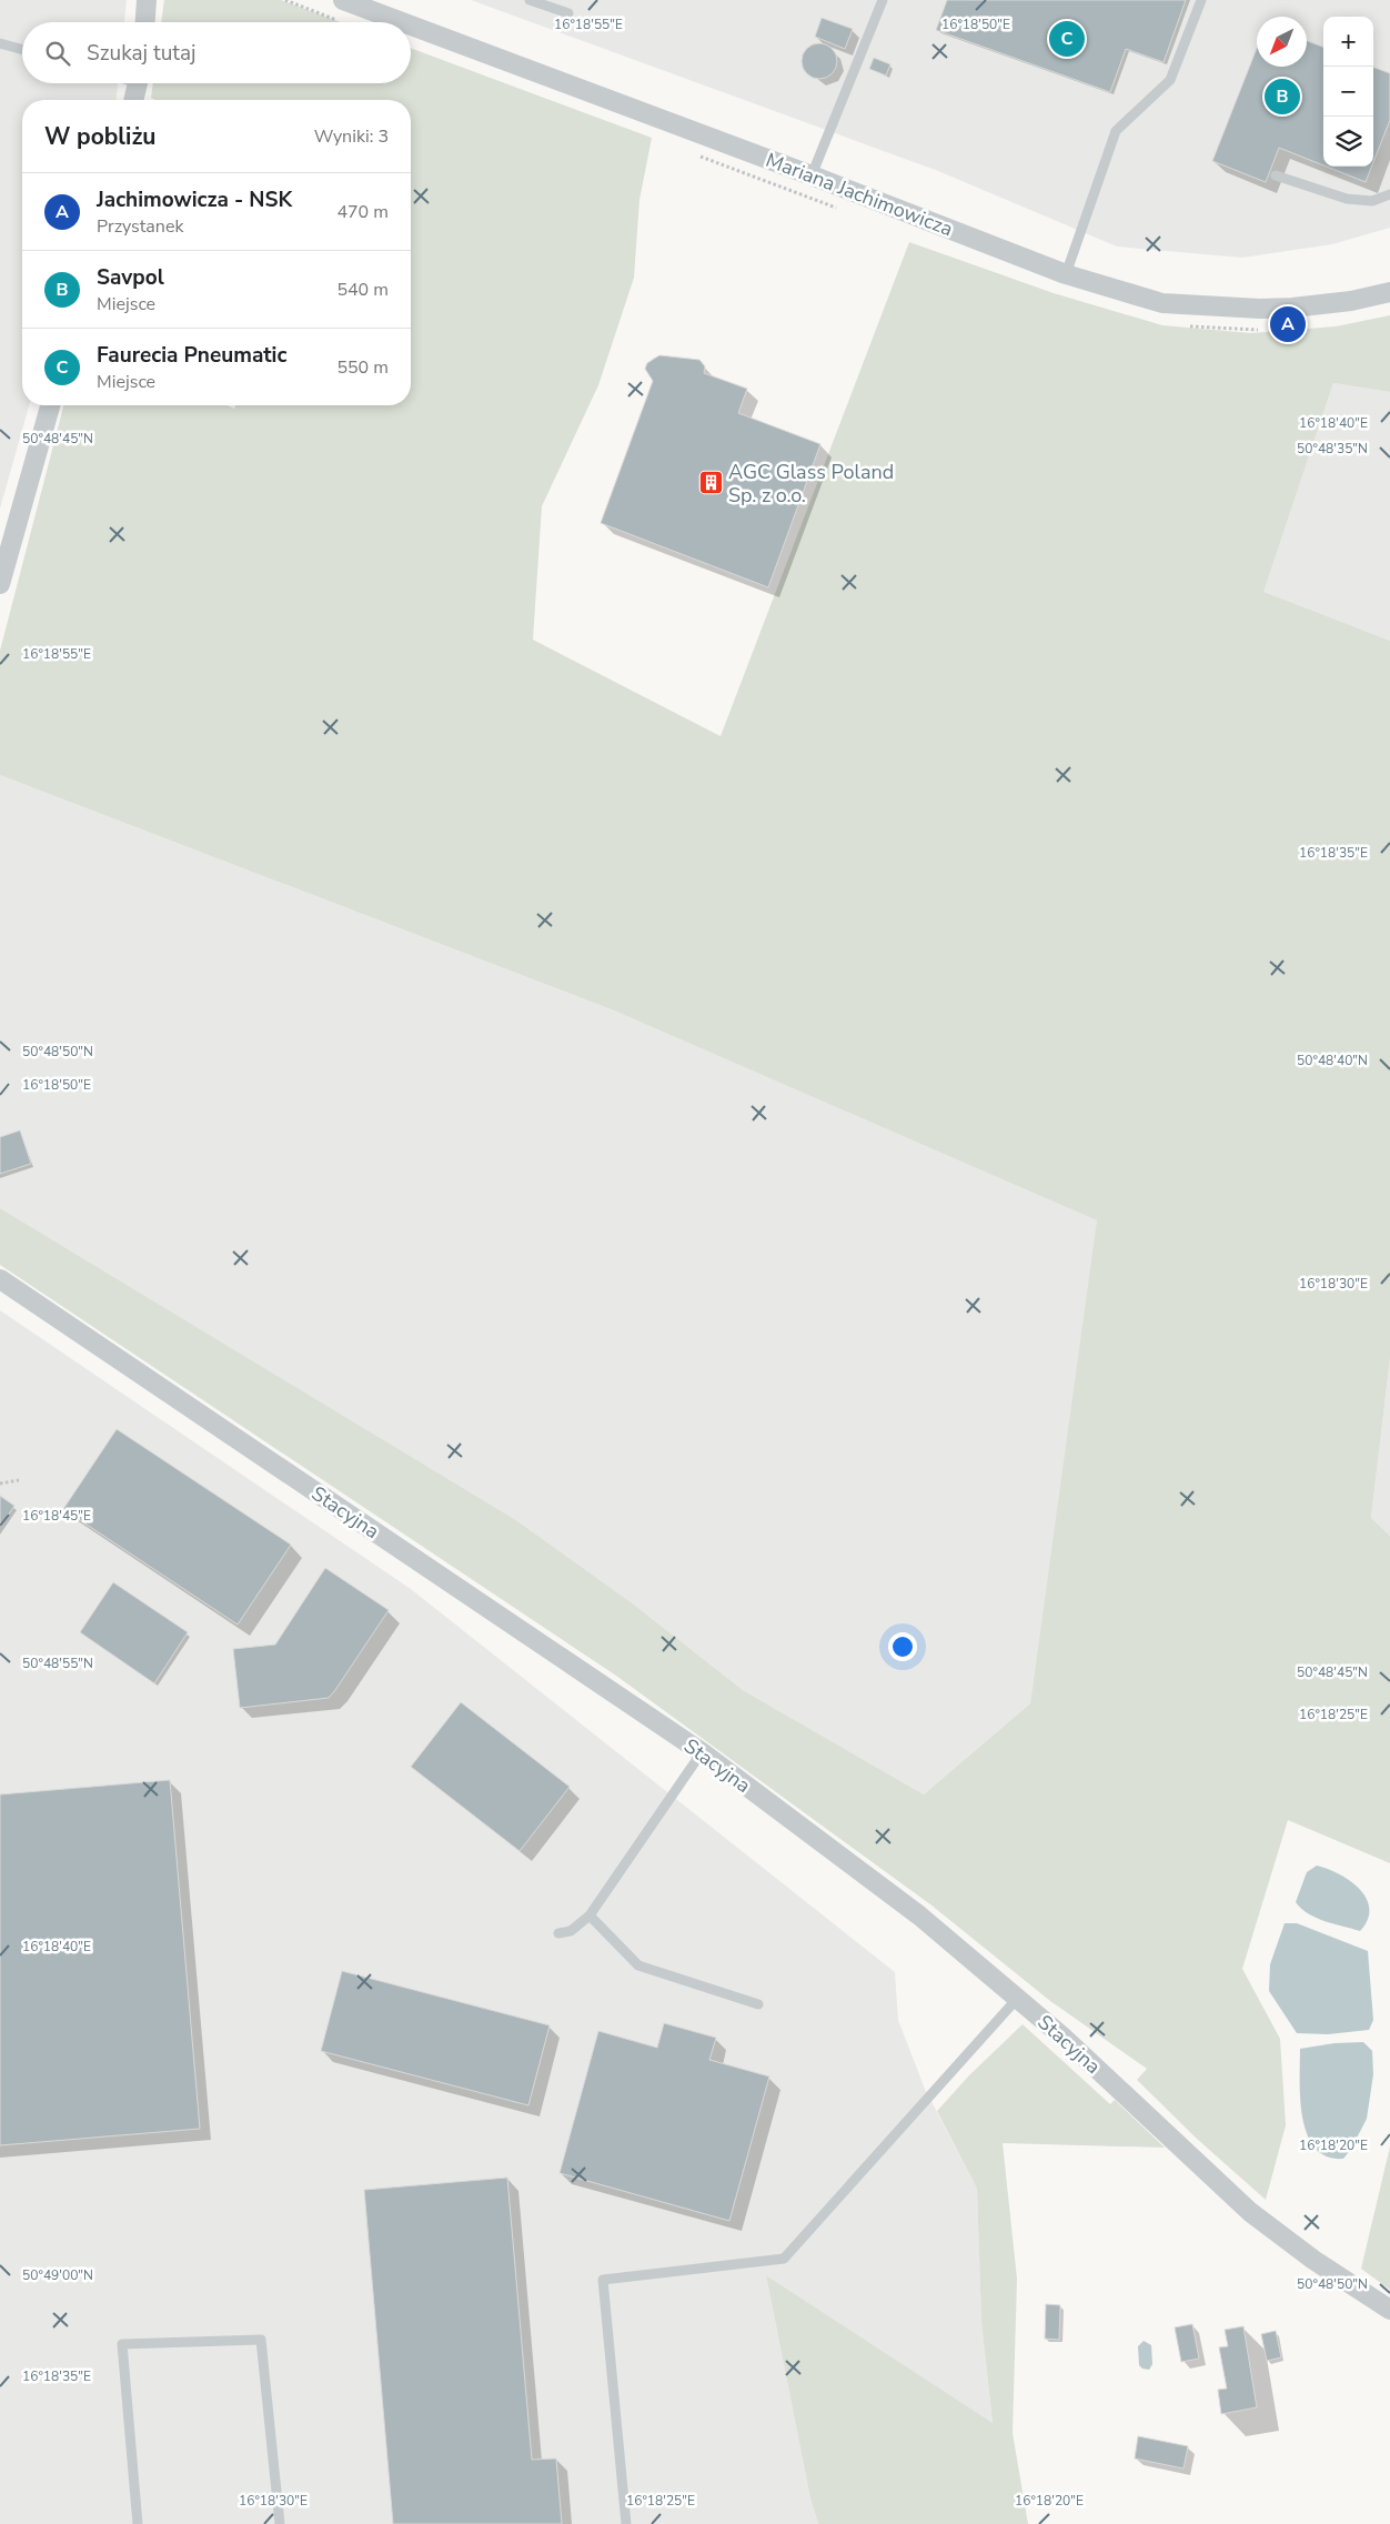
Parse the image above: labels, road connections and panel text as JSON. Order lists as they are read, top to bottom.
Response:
{
  "streets": {
    "street": ["Mariana Jachimowicza", "Stacyjna"]
  },
  "places": {
    "building": ["AGC Glass Poland Sp. z o.o."]
  },
  "north": "bottom left",
  "page": {
    "map_buttons": ["+", "−"],
    "pins": ["C", "B", "A"],
    "search": "Szukaj tutaj",
    "heading": ["W pobliżu", "Wyniki: 3"],
    "list": [
      {
        "mark": "A",
        "name": "Jachimowicza - NSK",
        "note": "Przystanek",
        "value": "470 m"
      },
      {
        "mark": "B",
        "name": "Savpol",
        "note": "Miejsce",
        "value": "540 m"
      },
      {
        "mark": "C",
        "name": "Faurecia Pneumatic",
        "note": "Miejsce",
        "value": "550 m"
      }
    ]
  },
  "coordinates": [
    "16°18'55\"E",
    "16°18'50\"E",
    "16°18'40\"E",
    "50°48'45\"N",
    "50°48'35\"N",
    "16°18'35\"E",
    "50°48'50\"N",
    "50°48'40\"N",
    "16°18'30\"E",
    "16°18'45\"E",
    "50°48'55\"N",
    "16°18'25\"E",
    "16°18'20\"E",
    "50°49'00\"N"
  ]
}
